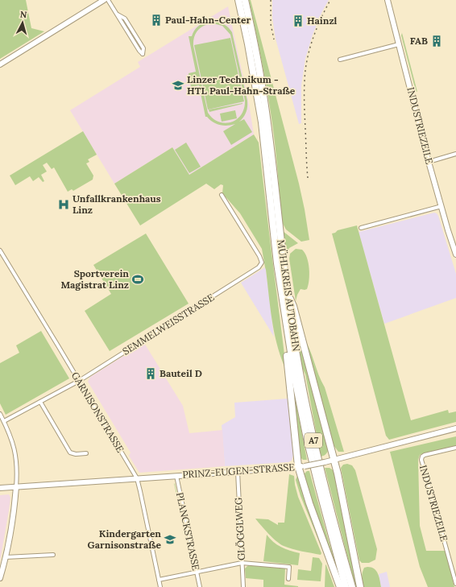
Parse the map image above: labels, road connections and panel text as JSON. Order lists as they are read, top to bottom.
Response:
{
  "streets": {
    "highway": ["MÜHLKREIS AUTOBAHN", "A7"],
    "main road": ["INDUSTRIEZEILE", "PRINZ-EUGEN-STRASSE"],
    "street": [
      "SEMMELWEISSTRASSE",
      "GARNISONSTRASSE",
      "GLÖGGLWEG",
      "PLANCKSTRASSE"
    ]
  },
  "crossings": [
    ["SEMMELWEISSTRASSE", "GARNISONSTRASSE"],
    ["GARNISONSTRASSE", "PRINZ-EUGEN-STRASSE"],
    ["PRINZ-EUGEN-STRASSE", "GLÖGGLWEG"],
    ["PRINZ-EUGEN-STRASSE", "PLANCKSTRASSE"]
  ],
  "places": {
    "building": [
      "Paul-Hahn-Center",
      "Hainzl",
      "FAB",
      "Bauteil D"
    ],
    "school or university": ["Linzer Technikum - HTL Paul-Hahn-Straße", "Kindergarten Garnisonstraße"],
    "hospital": ["Unfallkrankenhaus Linz"],
    "sports": ["Sportverein Magistrat Linz"]
  },
  "north": "top"
}
